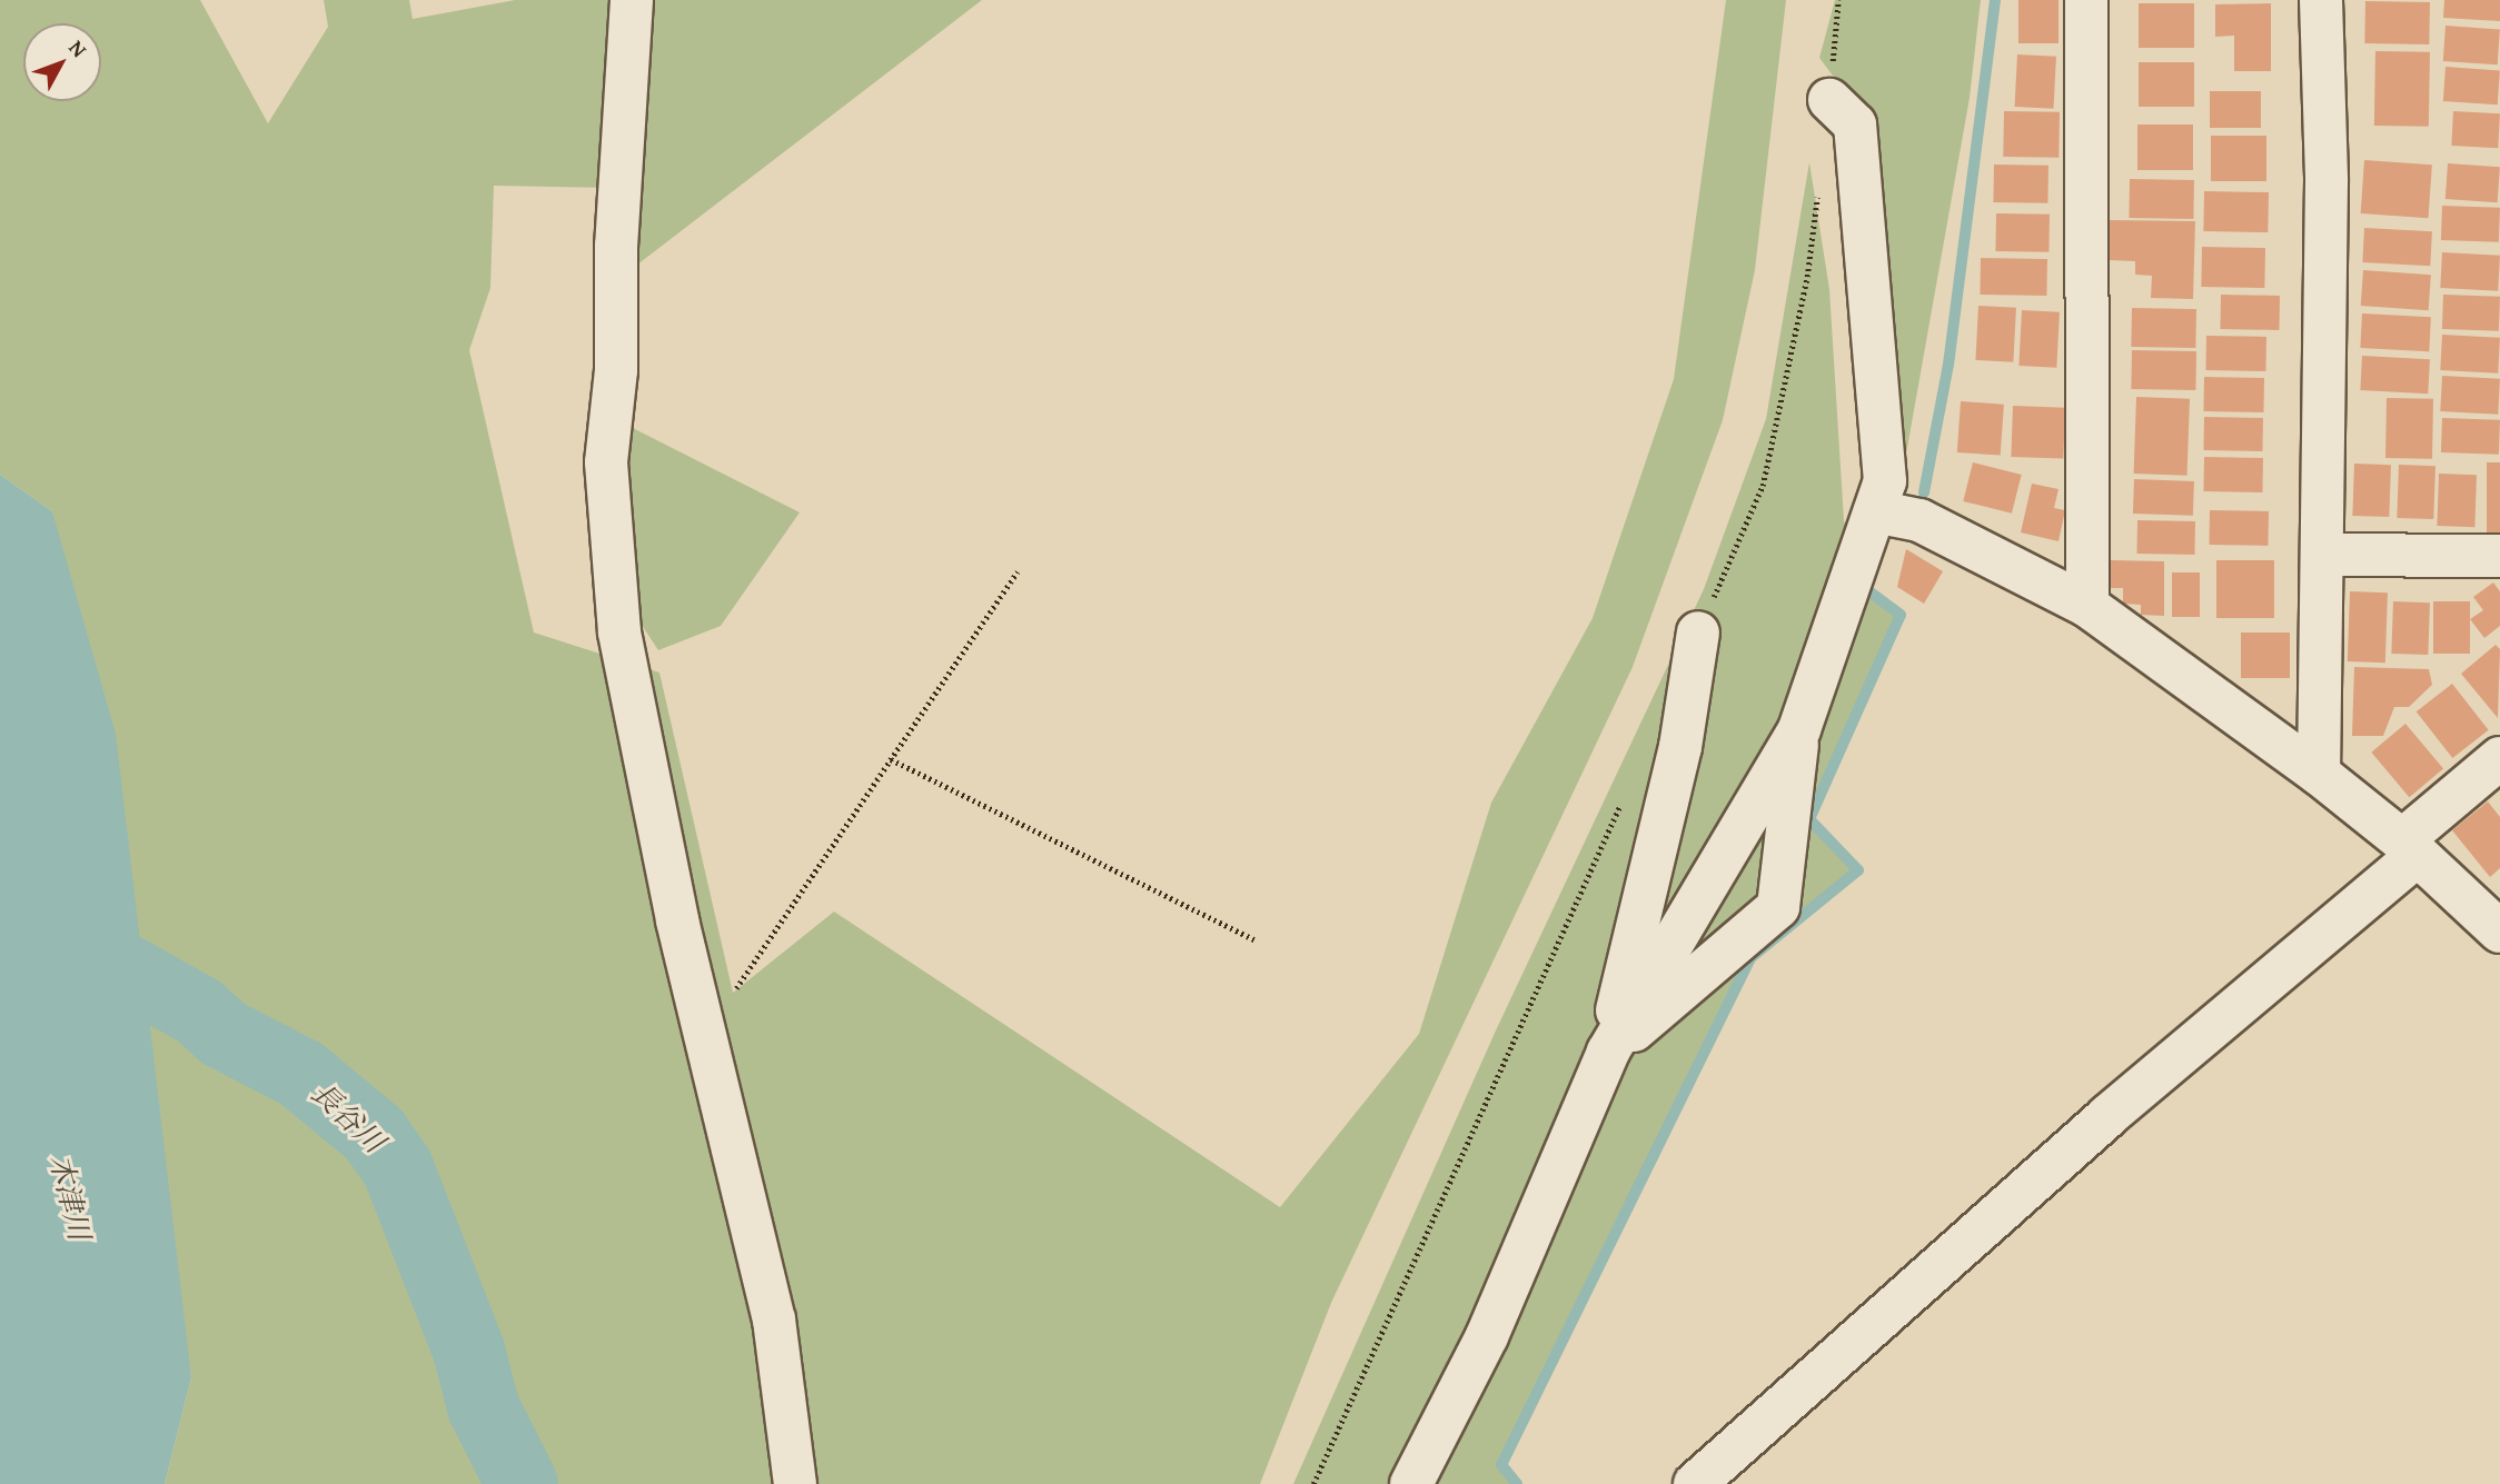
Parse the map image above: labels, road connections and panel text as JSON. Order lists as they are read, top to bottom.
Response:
{
  "water": ["長谷川", "木津川"],
  "north": "top right"
}
